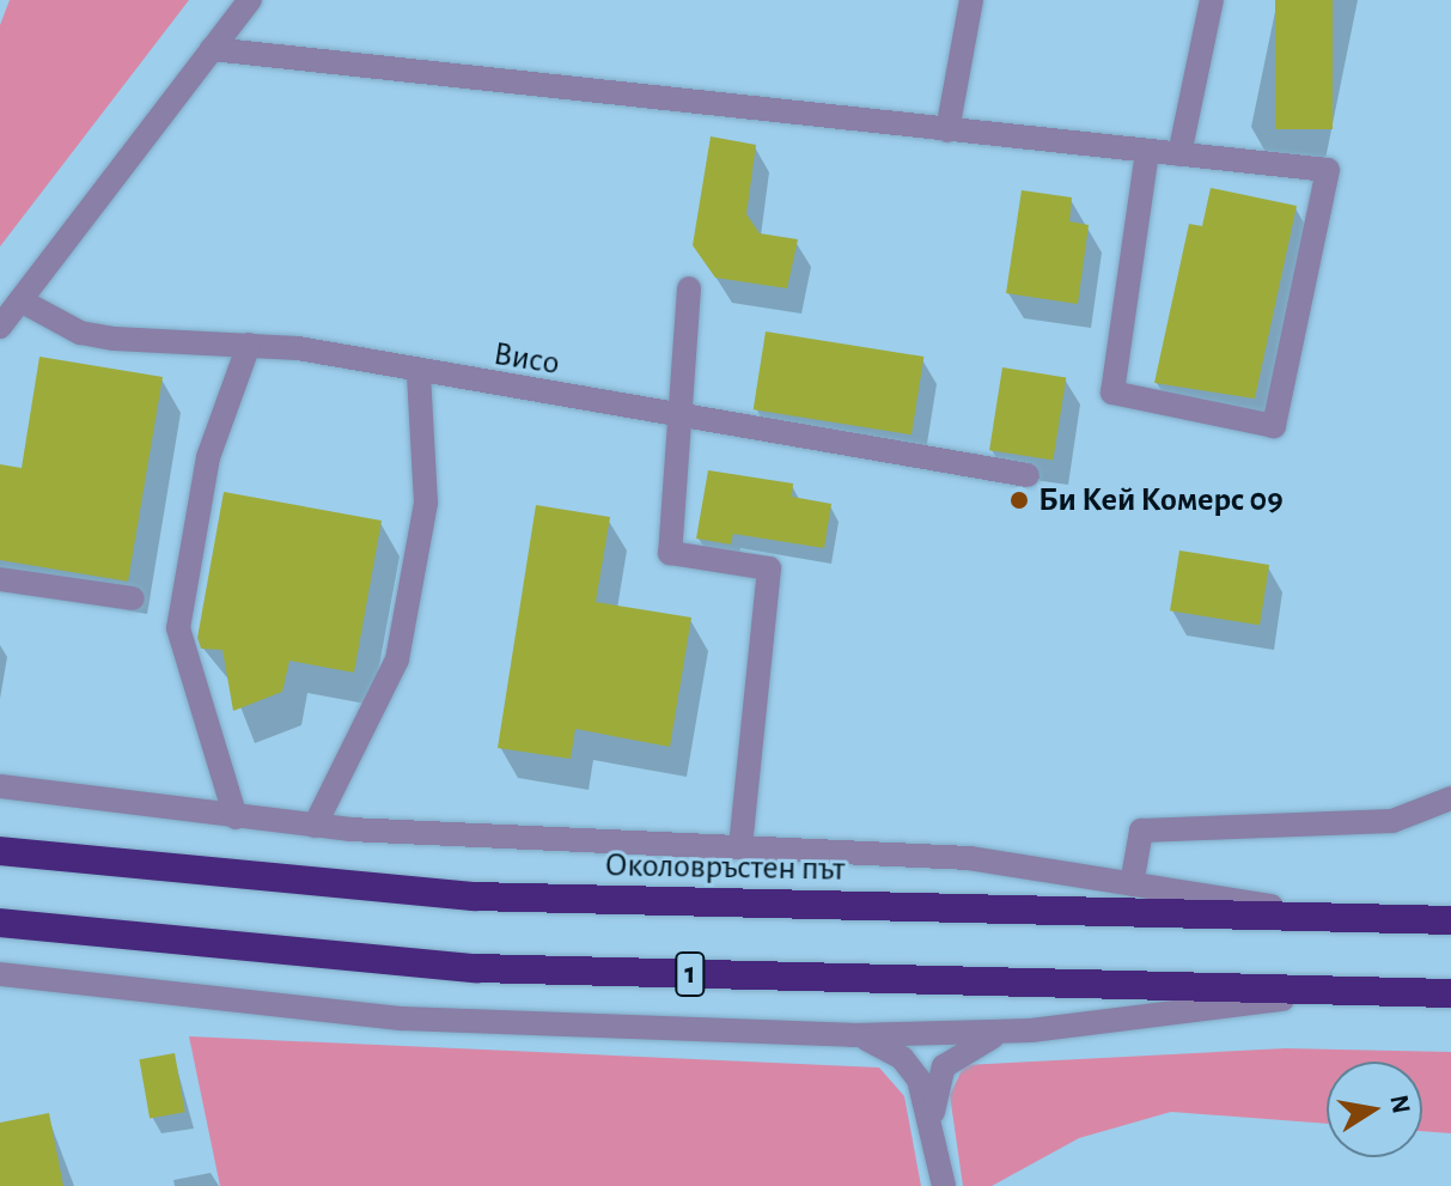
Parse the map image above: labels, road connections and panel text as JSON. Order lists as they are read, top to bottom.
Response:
{
  "streets": {
    "highway": ["Околовръстен път", "1"],
    "street": ["Висо"]
  },
  "places": ["Би Кей Комерс 09"],
  "north": "right"
}
